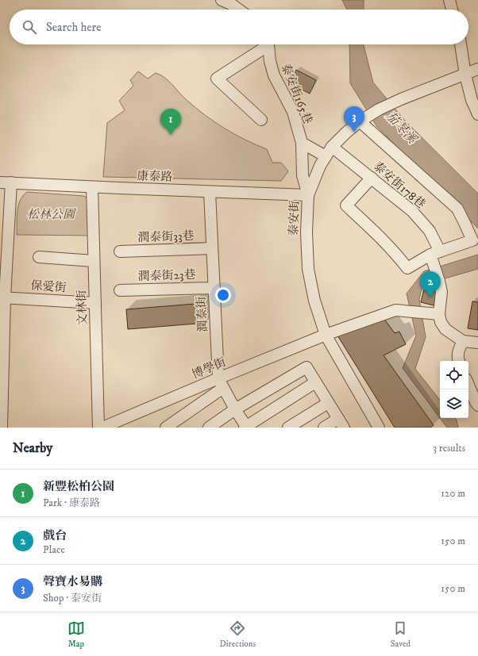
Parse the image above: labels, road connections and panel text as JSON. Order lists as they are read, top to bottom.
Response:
{
  "streets": {
    "street": [
      "泰安街165巷",
      "康泰路",
      "泰安街178巷",
      "泰安街",
      "潤泰街33巷",
      "潤泰街23巷",
      "保愛街",
      "文林街",
      "潤泰街",
      "博學街"
    ]
  },
  "crossings": [
    ["泰安街165巷", "康泰路"],
    ["泰安街165巷", "泰安街"],
    ["康泰路", "泰安街"],
    ["康泰路", "文林街"],
    ["康泰路", "潤泰街"],
    ["泰安街178巷", "泰安街"],
    ["泰安街178巷", "博學街"],
    ["泰安街", "博學街"],
    ["潤泰街33巷", "潤泰街"],
    ["潤泰街23巷", "潤泰街"],
    ["保愛街", "文林街"],
    ["潤泰街", "博學街"]
  ],
  "water": ["茄苳溪"],
  "parks": ["松林公園"],
  "page": {
    "search": "Search here",
    "pins": ["3", "1", "2"],
    "heading": ["Nearby", "3 results"],
    "list": [
      {
        "mark": "1",
        "name": "新豐松柏公園",
        "note": "Park · 康泰路",
        "value": "120 m"
      },
      {
        "mark": "2",
        "name": "戲台",
        "note": "Place",
        "value": "150 m"
      },
      {
        "mark": "3",
        "name": "聲寶水易購",
        "note": "Shop · 泰安街",
        "value": "150 m"
      }
    ],
    "nav": ["Map", "Directions", "Saved"]
  }
}
